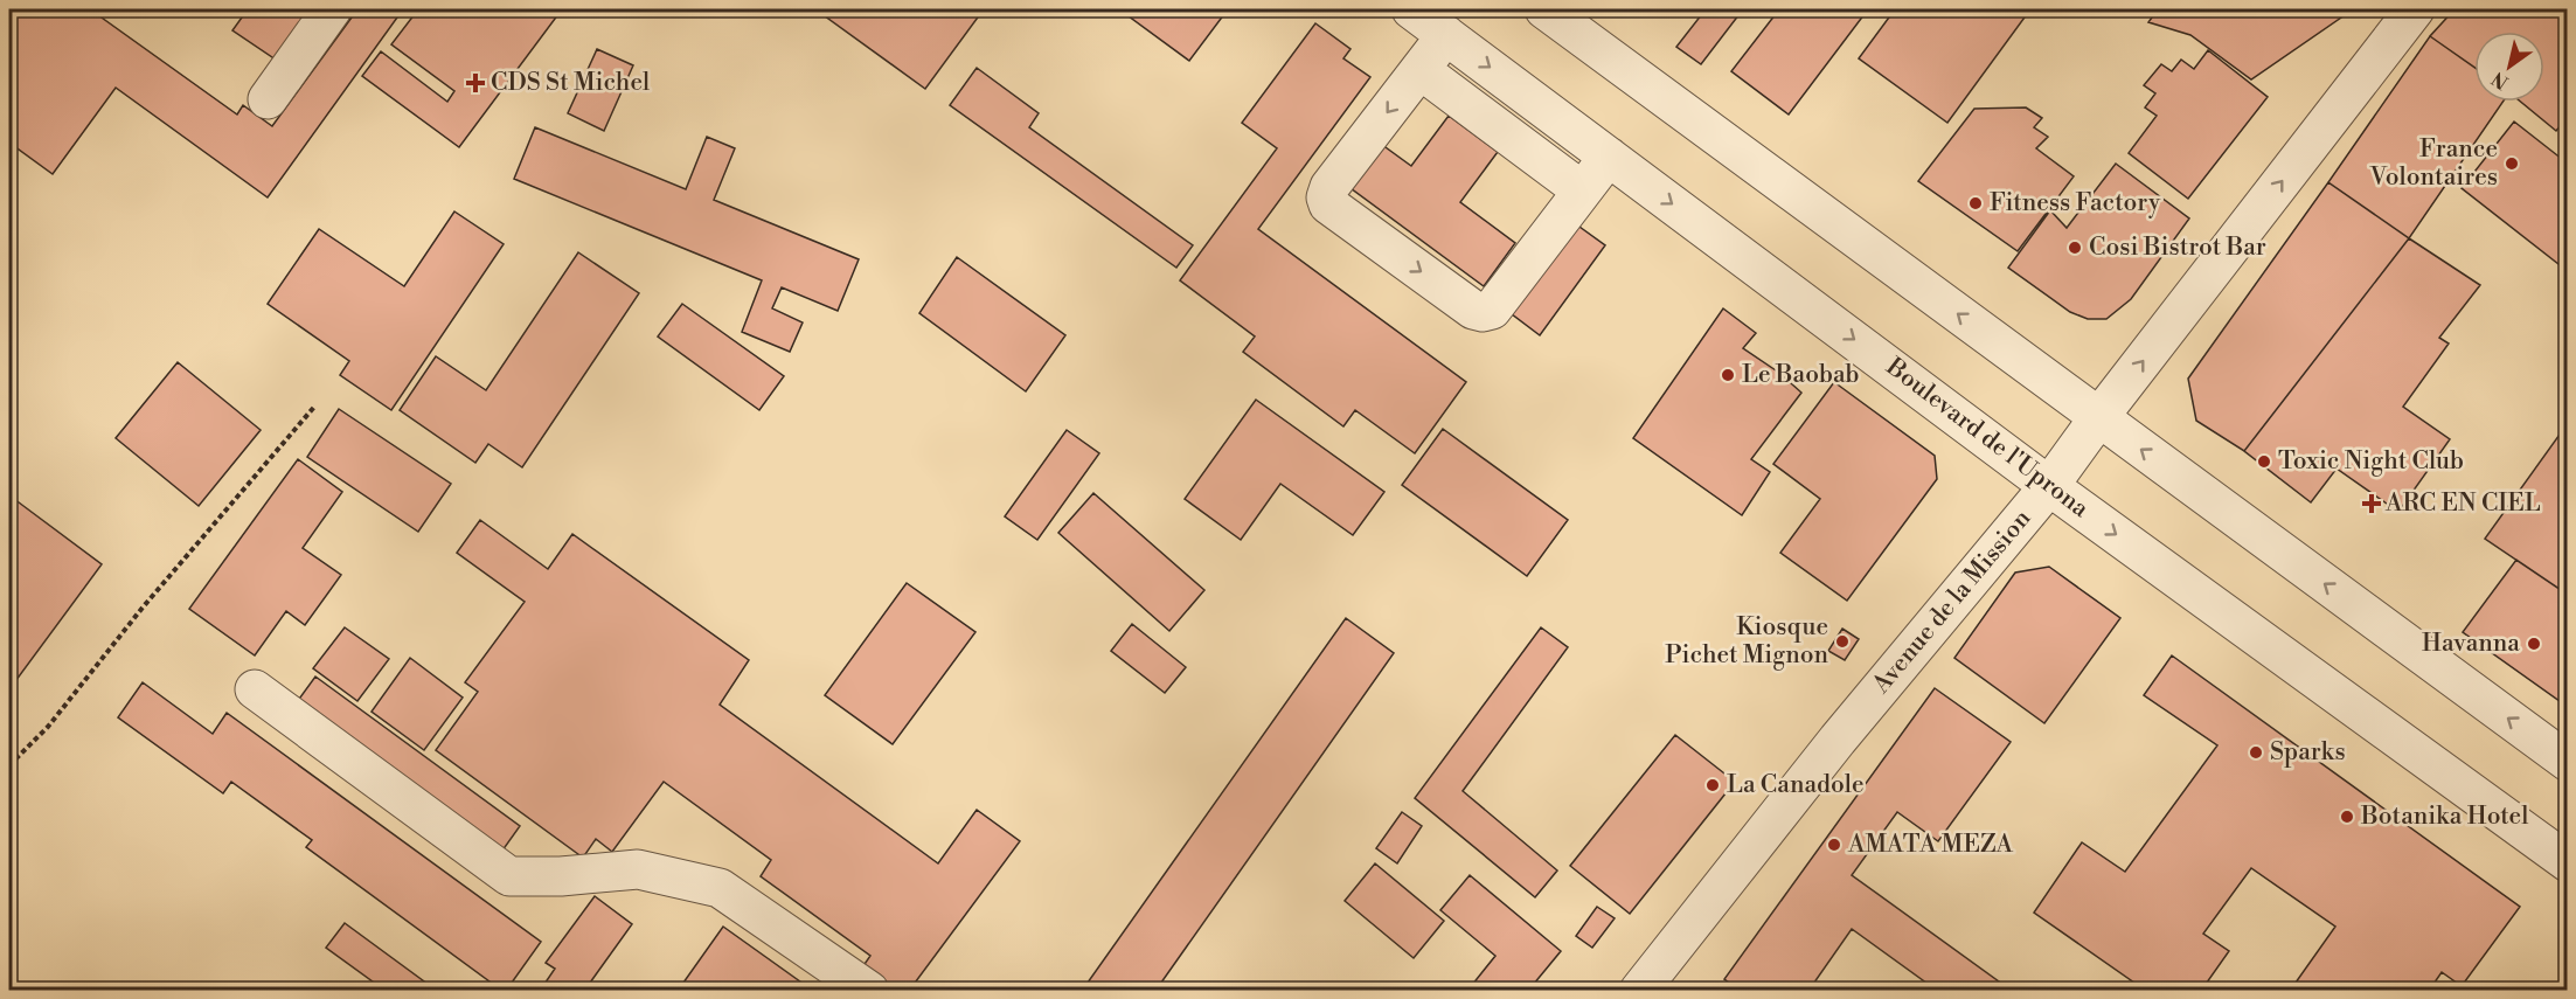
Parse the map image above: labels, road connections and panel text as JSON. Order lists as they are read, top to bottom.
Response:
{
  "streets": {
    "street": ["Boulevard de l'Uprona", "Avenue de la Mission"]
  },
  "crossings": [
    ["Boulevard de l'Uprona", "Avenue de la Mission"]
  ],
  "one_way": ["Avenue de la Mission"],
  "places": {
    "health": ["CDS St Michel", "ARC EN CIEL"],
    "other": [
      "France Volontaires",
      "Fitness Factory",
      "Cosi Bistrot Bar",
      "Le Baobab",
      "Toxic Night Club",
      "Kiosque Pichet Mignon",
      "Havanna",
      "Sparks",
      "La Canadole",
      "Botanika Hotel",
      "AMATA MEZA"
    ]
  },
  "north": "bottom left"
}
